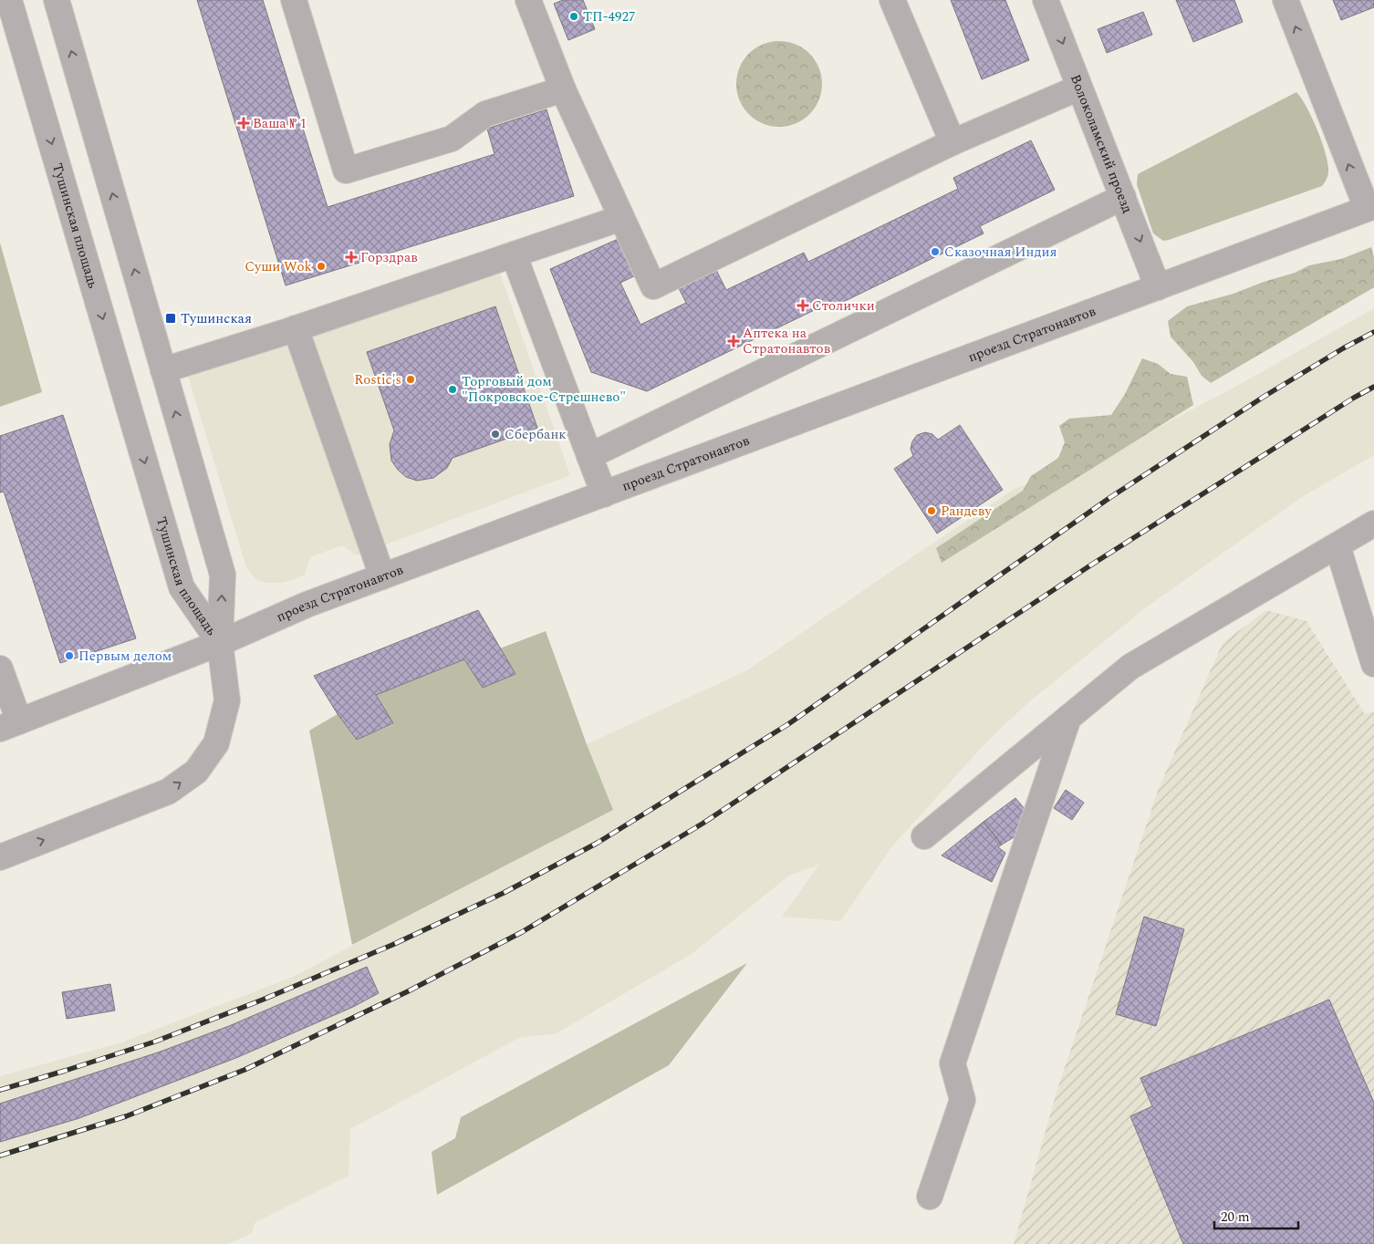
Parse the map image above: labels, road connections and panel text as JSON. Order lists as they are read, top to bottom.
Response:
{
  "streets": {
    "street": ["Волоколамский проезд", "Тушинская площадь", "проезд Стратонавтов"]
  },
  "crossings": [
    ["Волоколамский проезд", "проезд Стратонавтов"],
    ["Тушинская площадь", "проезд Стратонавтов"]
  ],
  "places": {
    "other": [
      "ТП-4927",
      "Сказочная Индия",
      "Суши Wok",
      "Rostic's",
      "Торговый дом \"Покровское-Стрешнево\"",
      "Сбербанк",
      "Рандеву",
      "Первым делом"
    ],
    "health": [
      "Ваша № 1",
      "Горздрав",
      "Столички",
      "Аптека на Стратонавтов"
    ],
    "transit": ["Тушинская"]
  },
  "scale_bar": "20 m"
}
